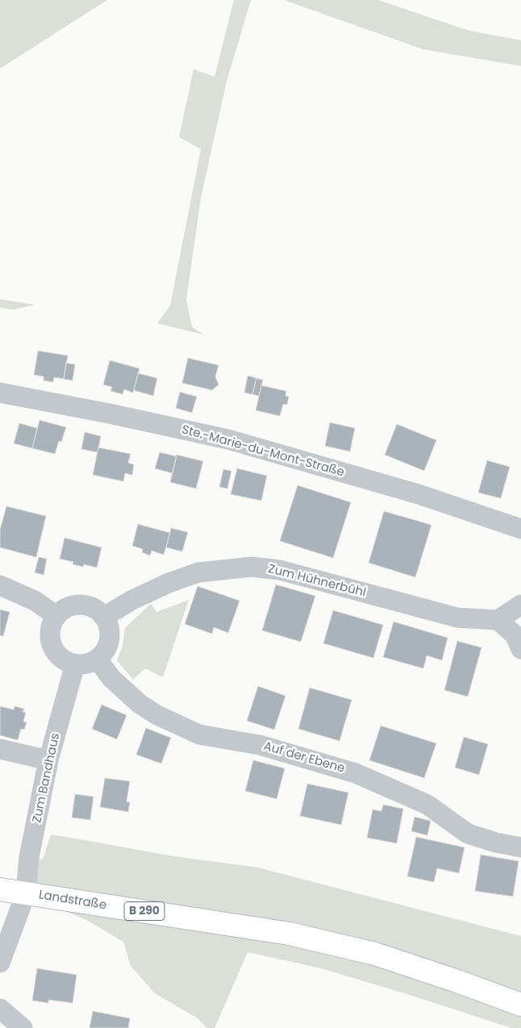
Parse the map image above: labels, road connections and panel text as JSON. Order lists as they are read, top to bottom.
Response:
{
  "streets": {
    "main road": ["Landstraße", "B 290"],
    "street": [
      "Ste.-Marie-du-Mont-Straße",
      "Zum Hühnerbühl",
      "Auf der Ebene",
      "Zum Bandhaus"
    ]
  },
  "crossings": [
    ["Zum Hühnerbühl", "Auf der Ebene"],
    ["Zum Hühnerbühl", "Zum Bandhaus"],
    ["Auf der Ebene", "Zum Bandhaus"],
    ["Zum Bandhaus", "Landstraße"]
  ]
}
